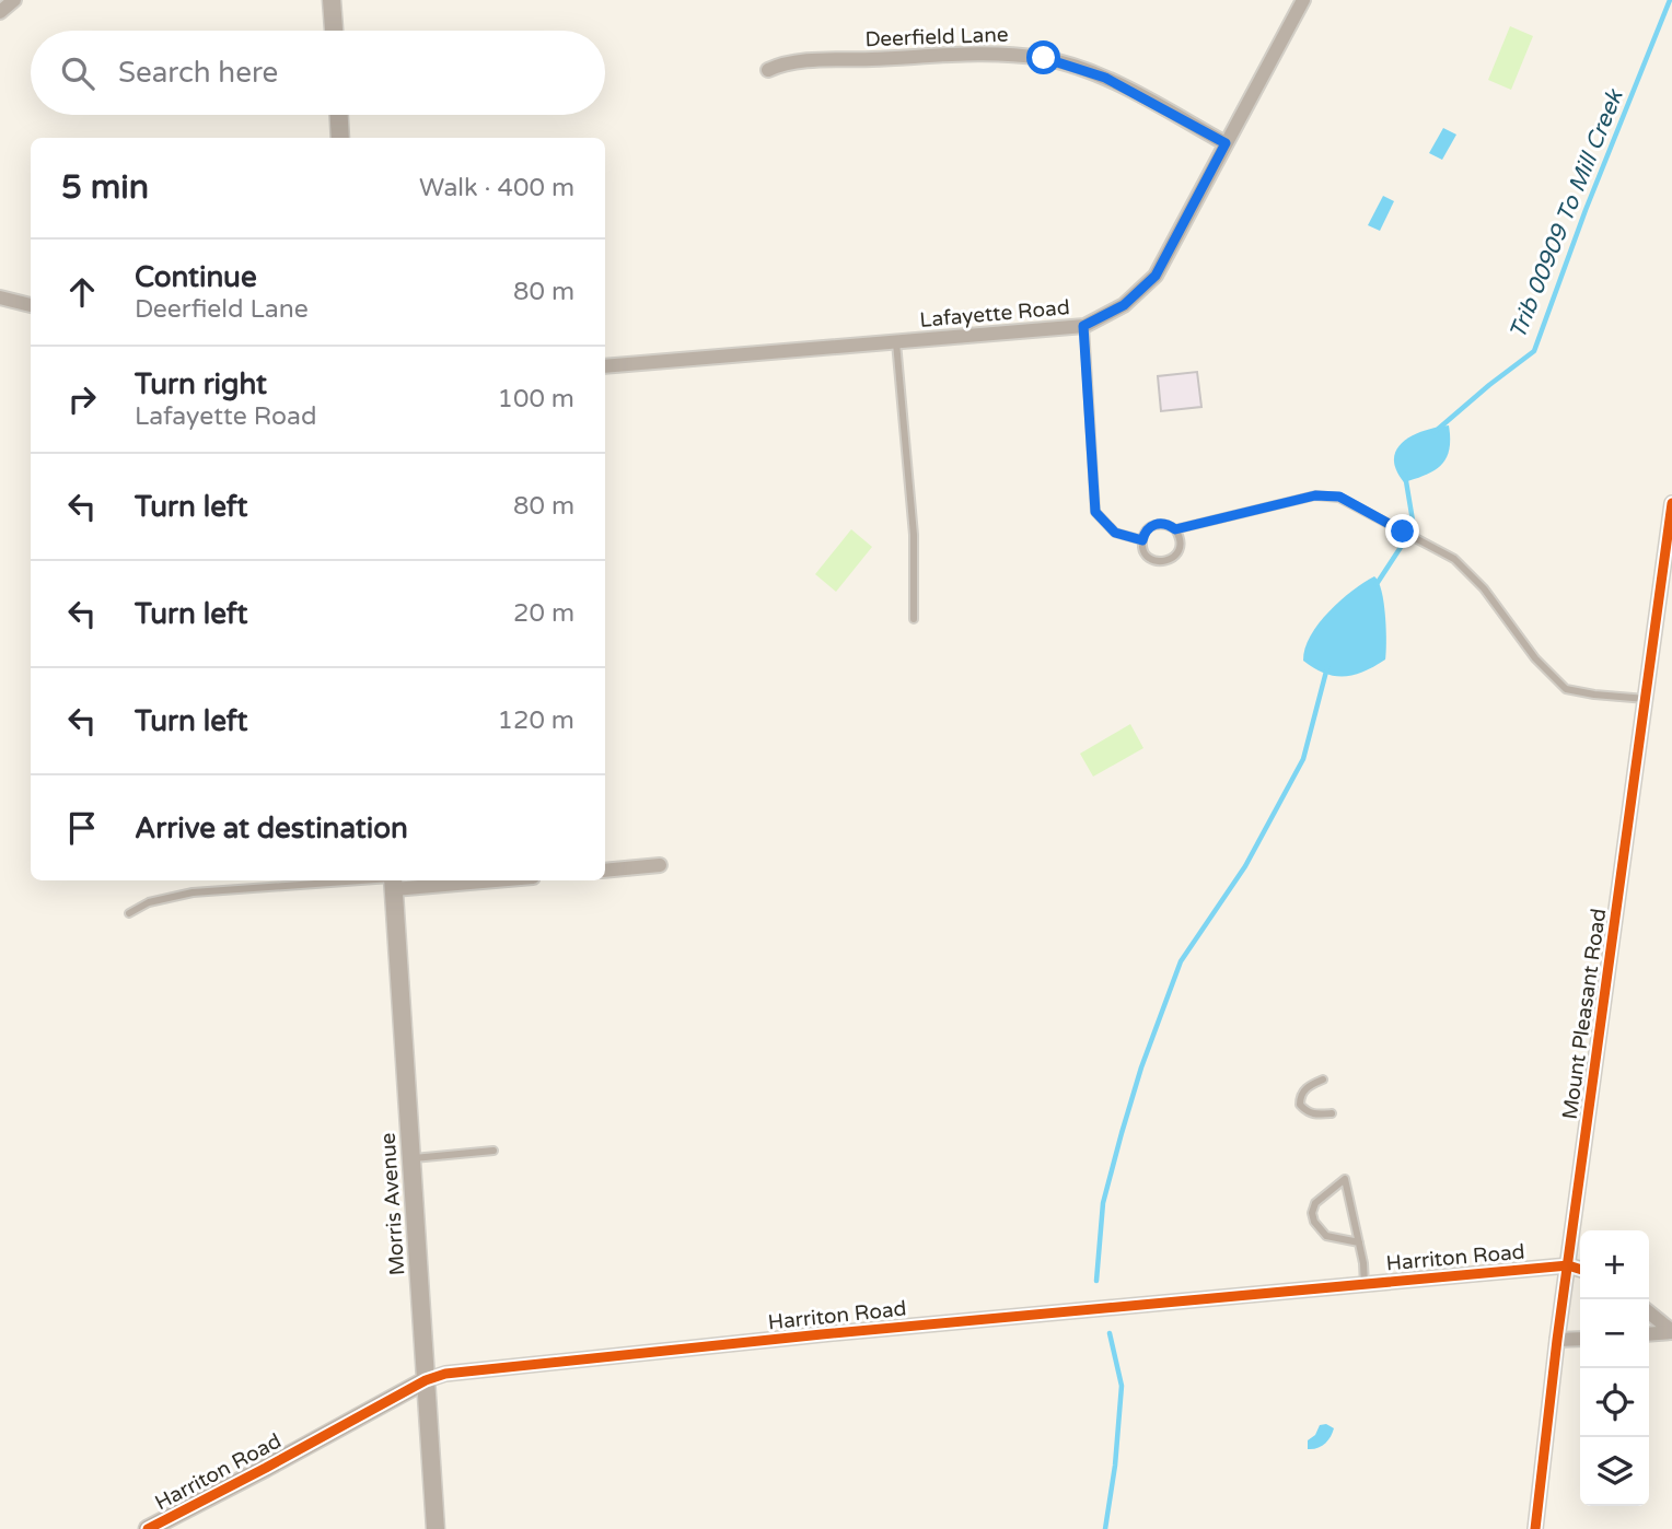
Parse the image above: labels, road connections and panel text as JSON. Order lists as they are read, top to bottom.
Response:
{
  "streets": {
    "street": [
      "Deerfield Lane",
      "Lafayette Road",
      "Mount Pleasant Road",
      "Morris Avenue",
      "Harriton Road"
    ]
  },
  "crossings": [
    ["Deerfield Lane", "Lafayette Road"],
    ["Mount Pleasant Road", "Harriton Road"],
    ["Morris Avenue", "Harriton Road"]
  ],
  "water": ["Trib 00909 To Mill Creek"],
  "page": {
    "search": "Search here",
    "heading": ["5 min", "Walk · 400 m"],
    "list": [
      ["Continue", "Deerfield Lane", "80 m"],
      ["Turn right", "Lafayette Road", "100 m"],
      ["Turn left", "80 m"],
      ["Turn left", "20 m"],
      ["Turn left", "120 m"],
      "Arrive at destination"
    ],
    "map_buttons": ["+", "−"]
  }
}
